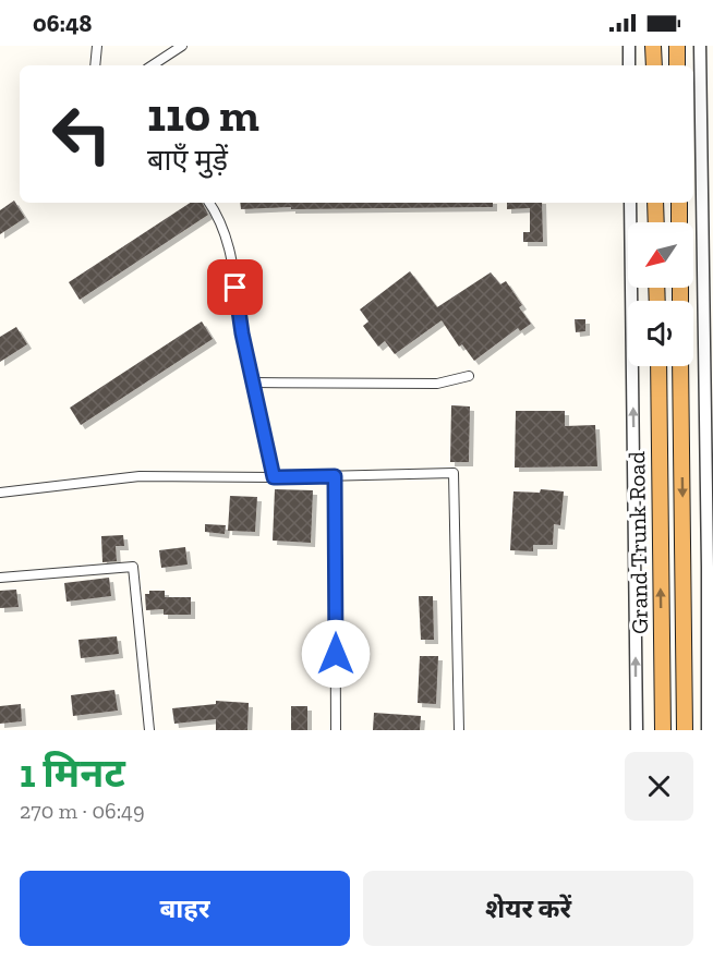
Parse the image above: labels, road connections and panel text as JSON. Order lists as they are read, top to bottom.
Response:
{
  "streets": {
    "highway": ["Grand Trunk Road"]
  },
  "north": "bottom left",
  "page": {
    "status": "06:48",
    "turn": ["110 m", "बाएँ मुड़ें"],
    "heading": ["1 मिनट", "270 m · 06:49"],
    "buttons": ["बाहर", "शेयर करें"]
  }
}
